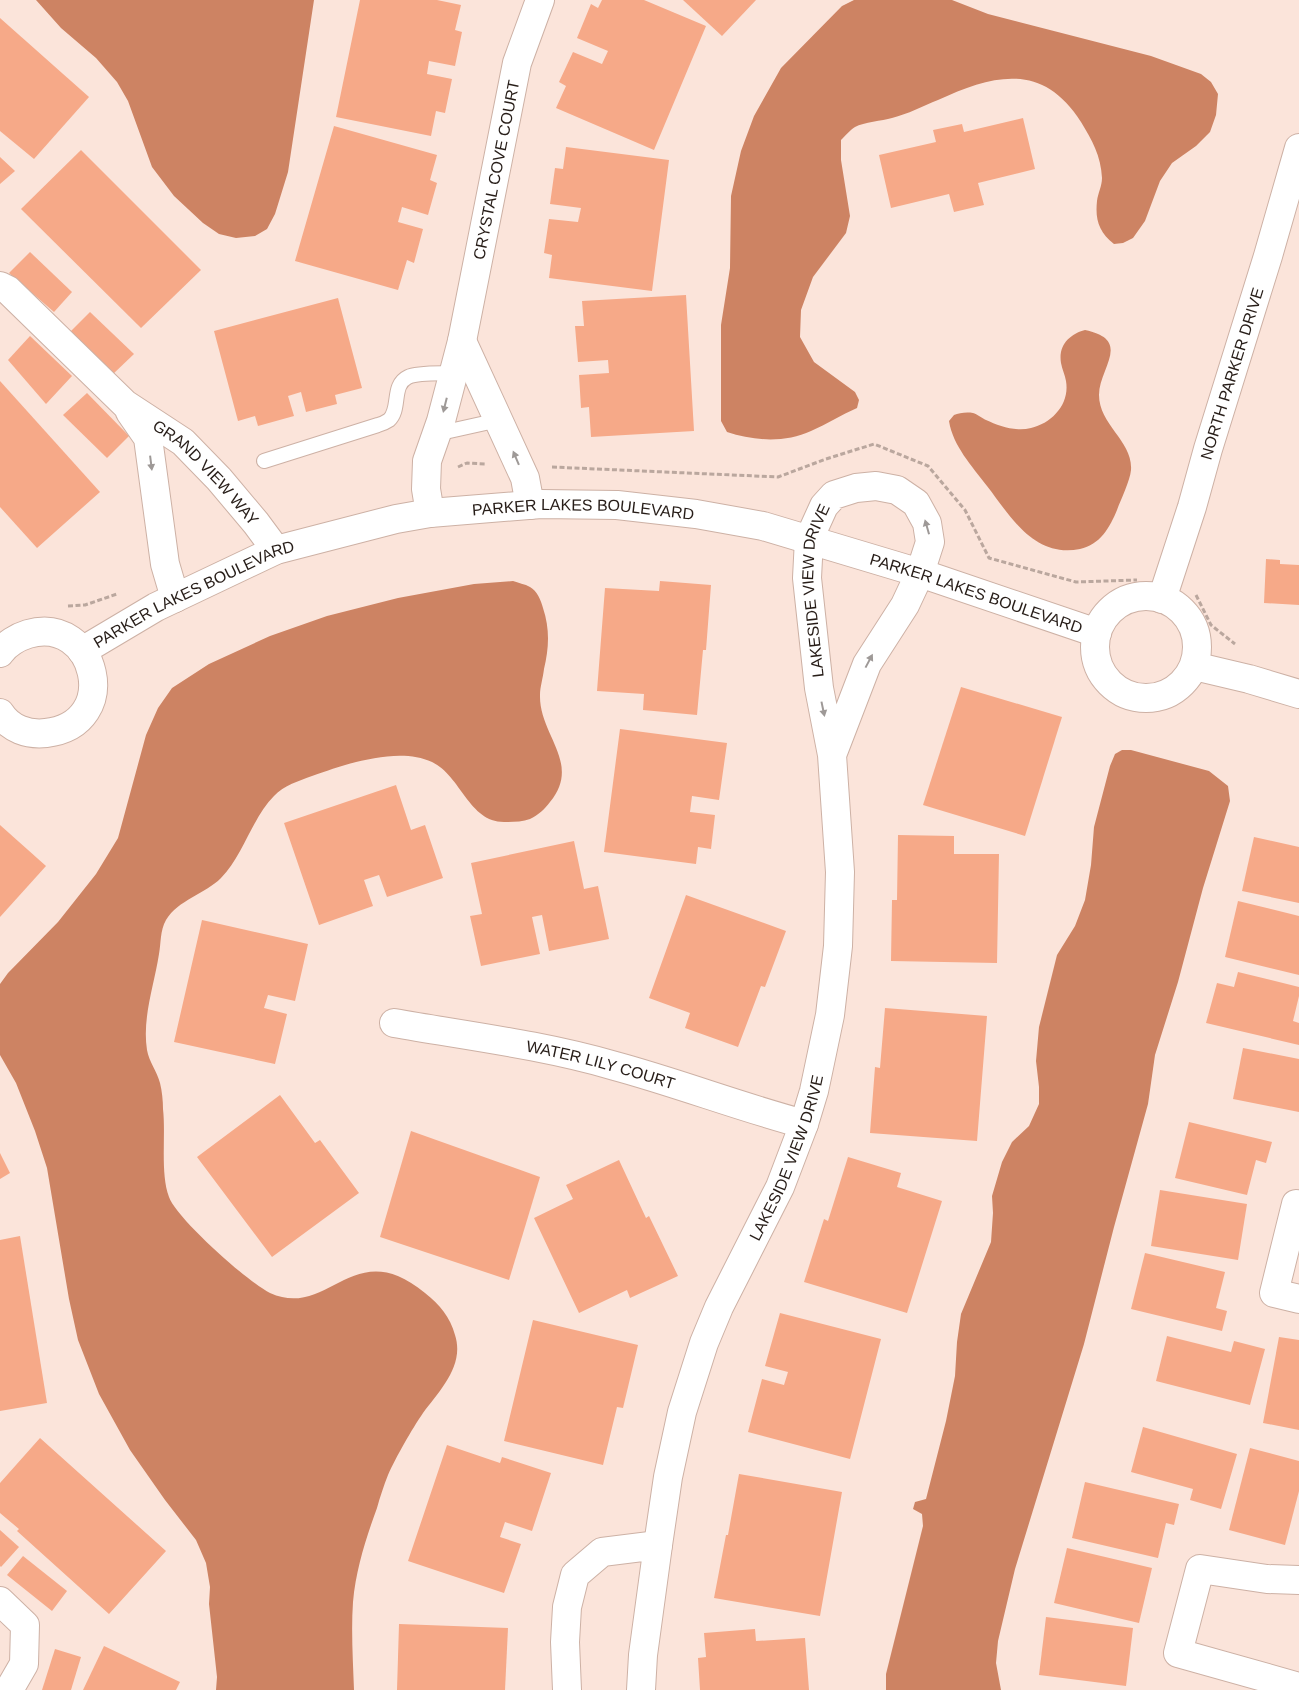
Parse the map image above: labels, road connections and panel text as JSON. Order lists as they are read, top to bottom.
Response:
{
  "streets": {
    "street": [
      "CRYSTAL COVE COURT",
      "NORTH PARKER DRIVE",
      "GRAND VIEW WAY",
      "PARKER LAKES BOULEVARD",
      "LAKESIDE VIEW DRIVE",
      "WATER LILY COURT"
    ]
  },
  "crossings": [
    ["CRYSTAL COVE COURT", "PARKER LAKES BOULEVARD"],
    ["NORTH PARKER DRIVE", "PARKER LAKES BOULEVARD"],
    ["GRAND VIEW WAY", "PARKER LAKES BOULEVARD"],
    ["PARKER LAKES BOULEVARD", "LAKESIDE VIEW DRIVE"],
    ["LAKESIDE VIEW DRIVE", "WATER LILY COURT"]
  ]
}
